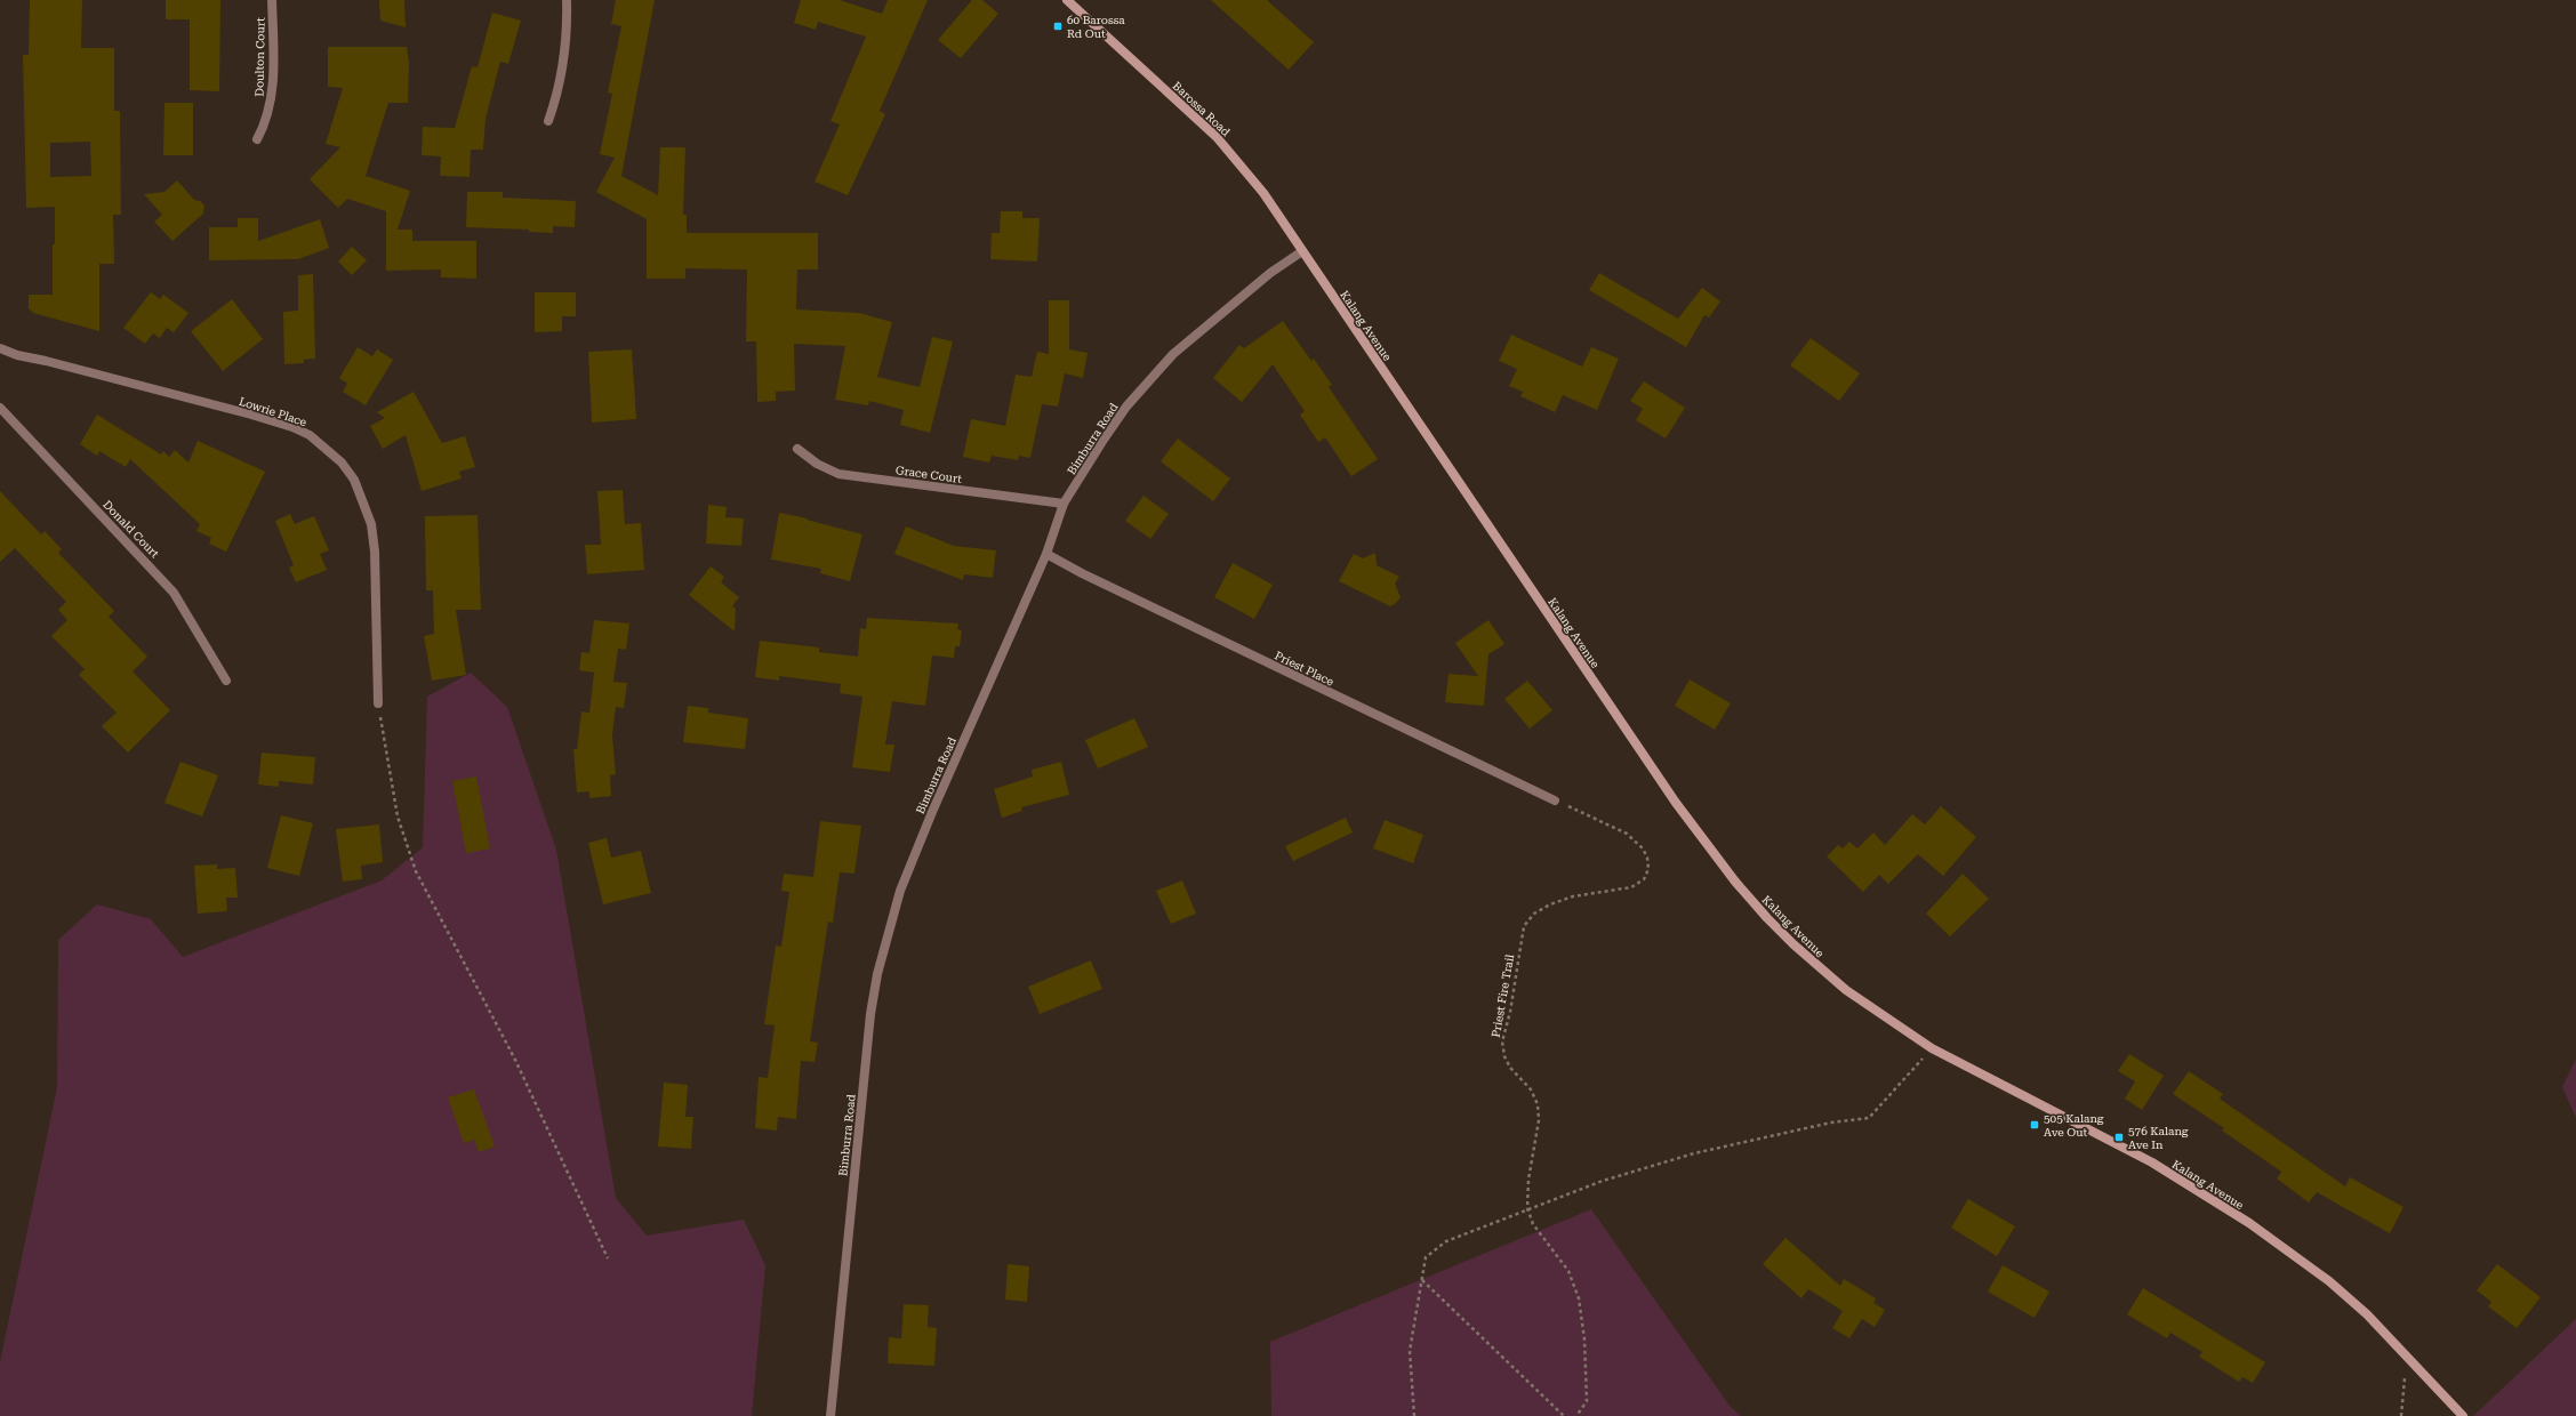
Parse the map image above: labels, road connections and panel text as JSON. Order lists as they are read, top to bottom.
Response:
{
  "streets": {
    "street": [
      "Doulton Court",
      "Barossa Road",
      "Kalang Avenue",
      "Lowrie Place",
      "Bimburra Road",
      "Grace Court",
      "Donald Court",
      "Priest Place"
    ],
    "path": ["Priest Fire Trail"]
  },
  "crossings": [
    ["Barossa Road", "Kalang Avenue"],
    ["Barossa Road", "Bimburra Road"],
    ["Kalang Avenue", "Bimburra Road"],
    ["Bimburra Road", "Grace Court"],
    ["Bimburra Road", "Priest Place"],
    ["Priest Place", "Priest Fire Trail"]
  ],
  "places": {
    "transit": ["60 Barossa Rd Out", "505 Kalang Ave Out", "576 Kalang Ave In"]
  }
}
